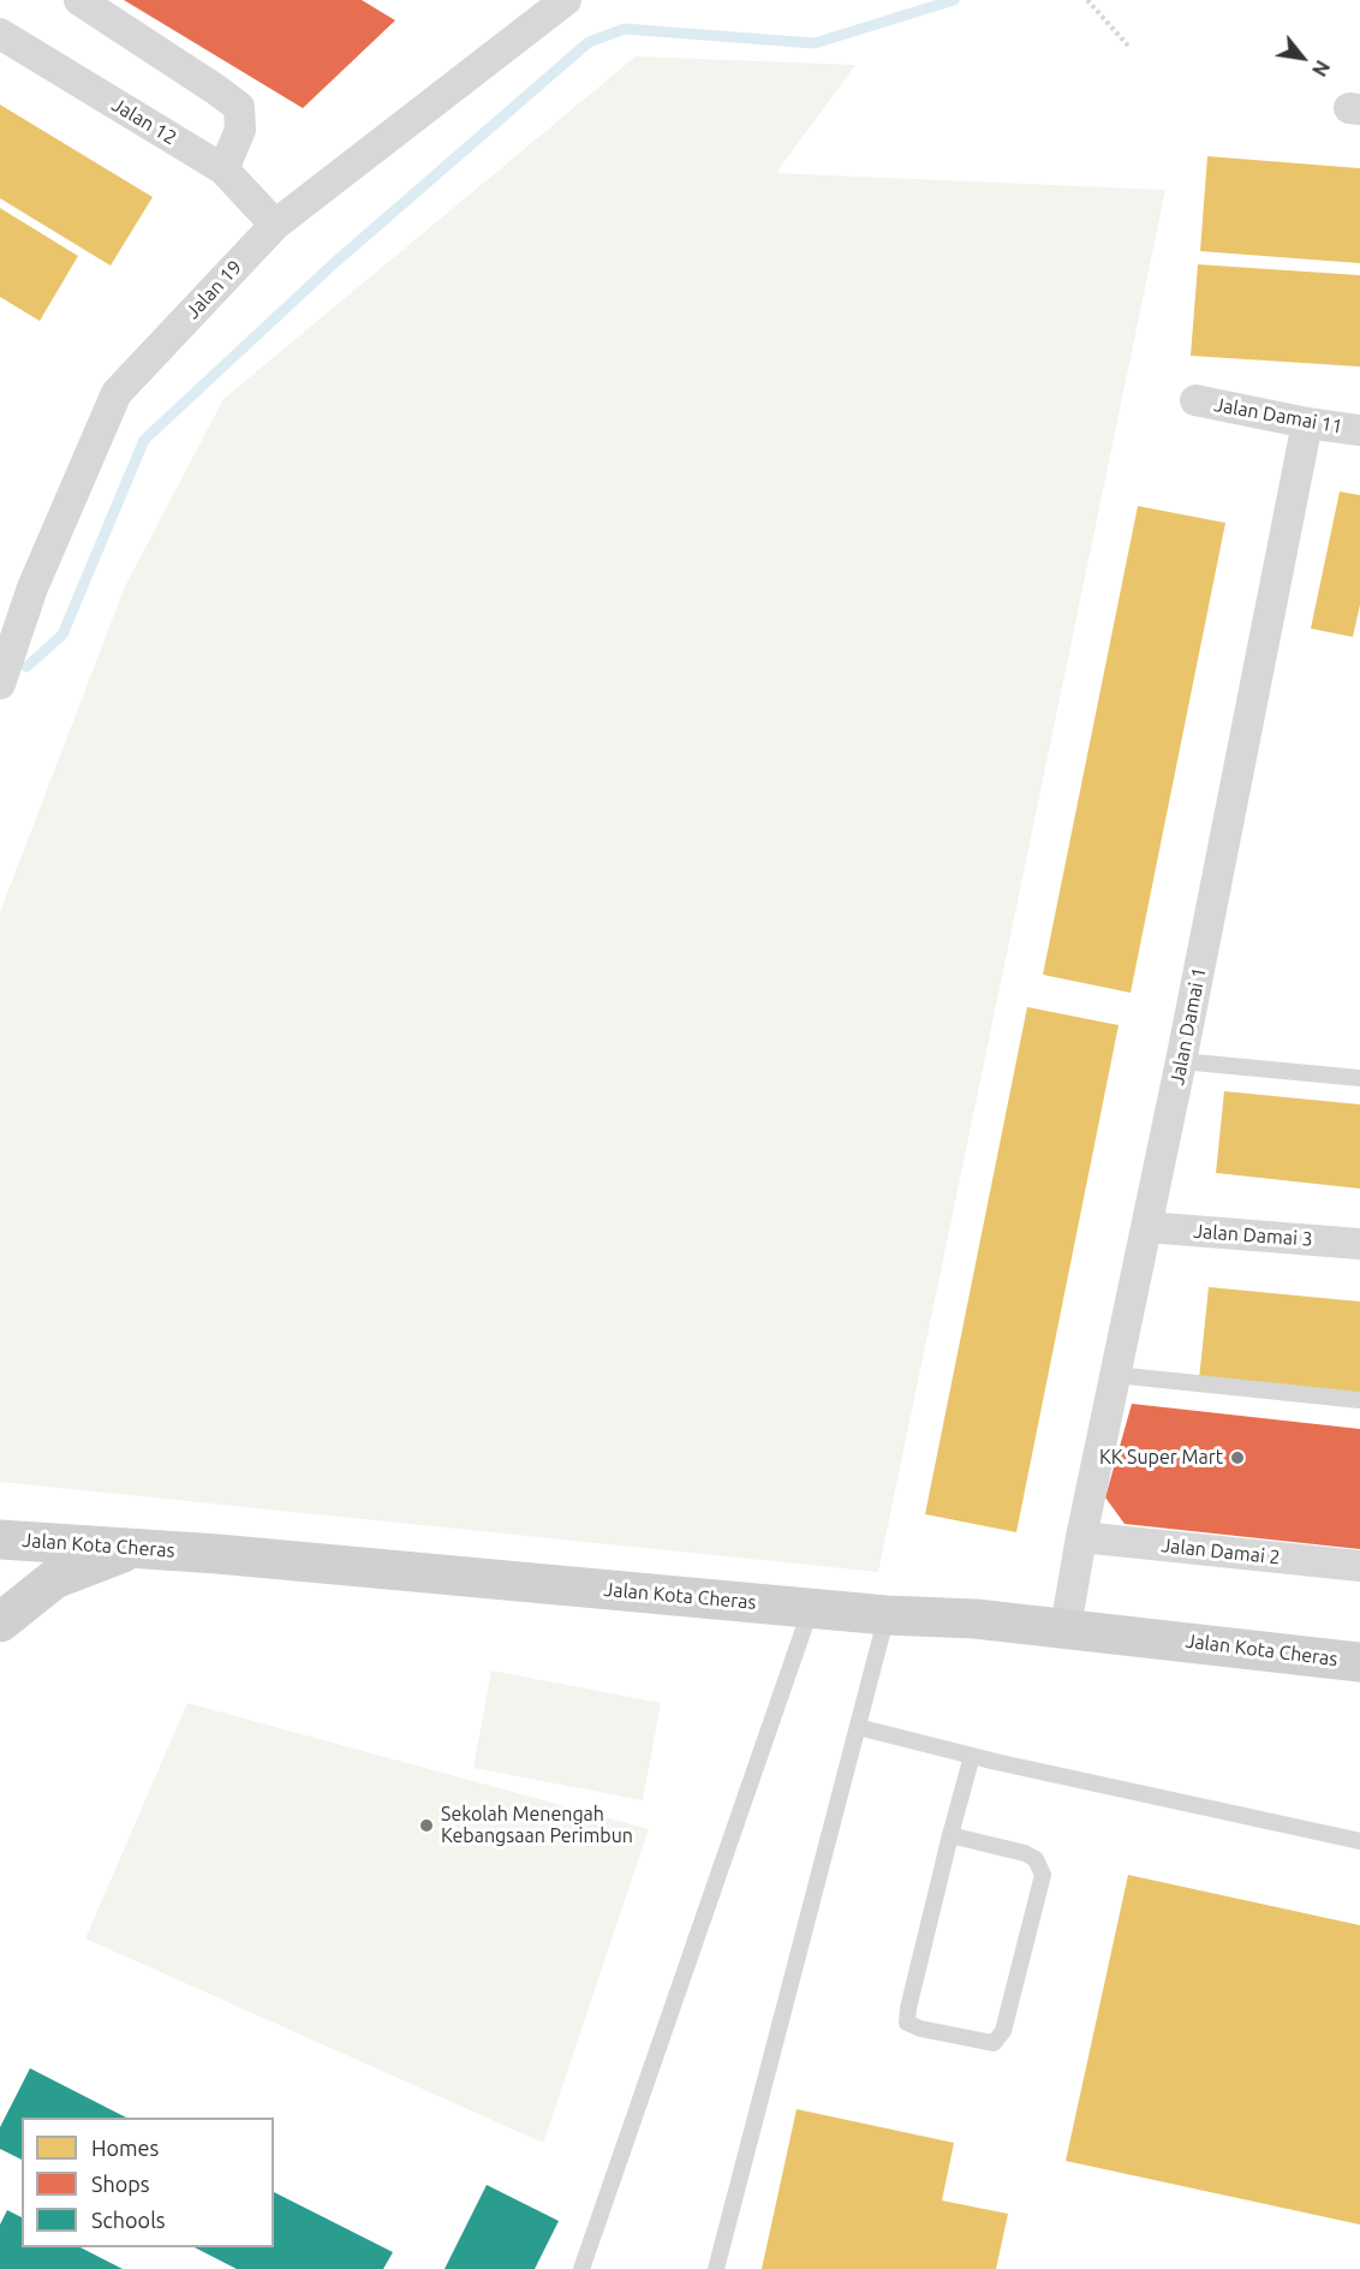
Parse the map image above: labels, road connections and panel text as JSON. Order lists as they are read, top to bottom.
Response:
{
  "streets": {
    "street": [
      "Jalan 12",
      "Jalan 19",
      "Jalan Damai 11",
      "Jalan Damai 1",
      "Jalan Damai 3",
      "Jalan Kota Cheras",
      "Jalan Damai 2"
    ]
  },
  "crossings": [
    ["Jalan 12", "Jalan 19"],
    ["Jalan Damai 11", "Jalan Damai 1"],
    ["Jalan Damai 1", "Jalan Damai 3"],
    ["Jalan Damai 1", "Jalan Kota Cheras"],
    ["Jalan Damai 1", "Jalan Damai 2"]
  ],
  "places": ["KK Super Mart", "Sekolah Menengah Kebangsaan Perimbun"],
  "legend": ["Homes", "Shops", "Schools"],
  "north": "bottom right"
}
